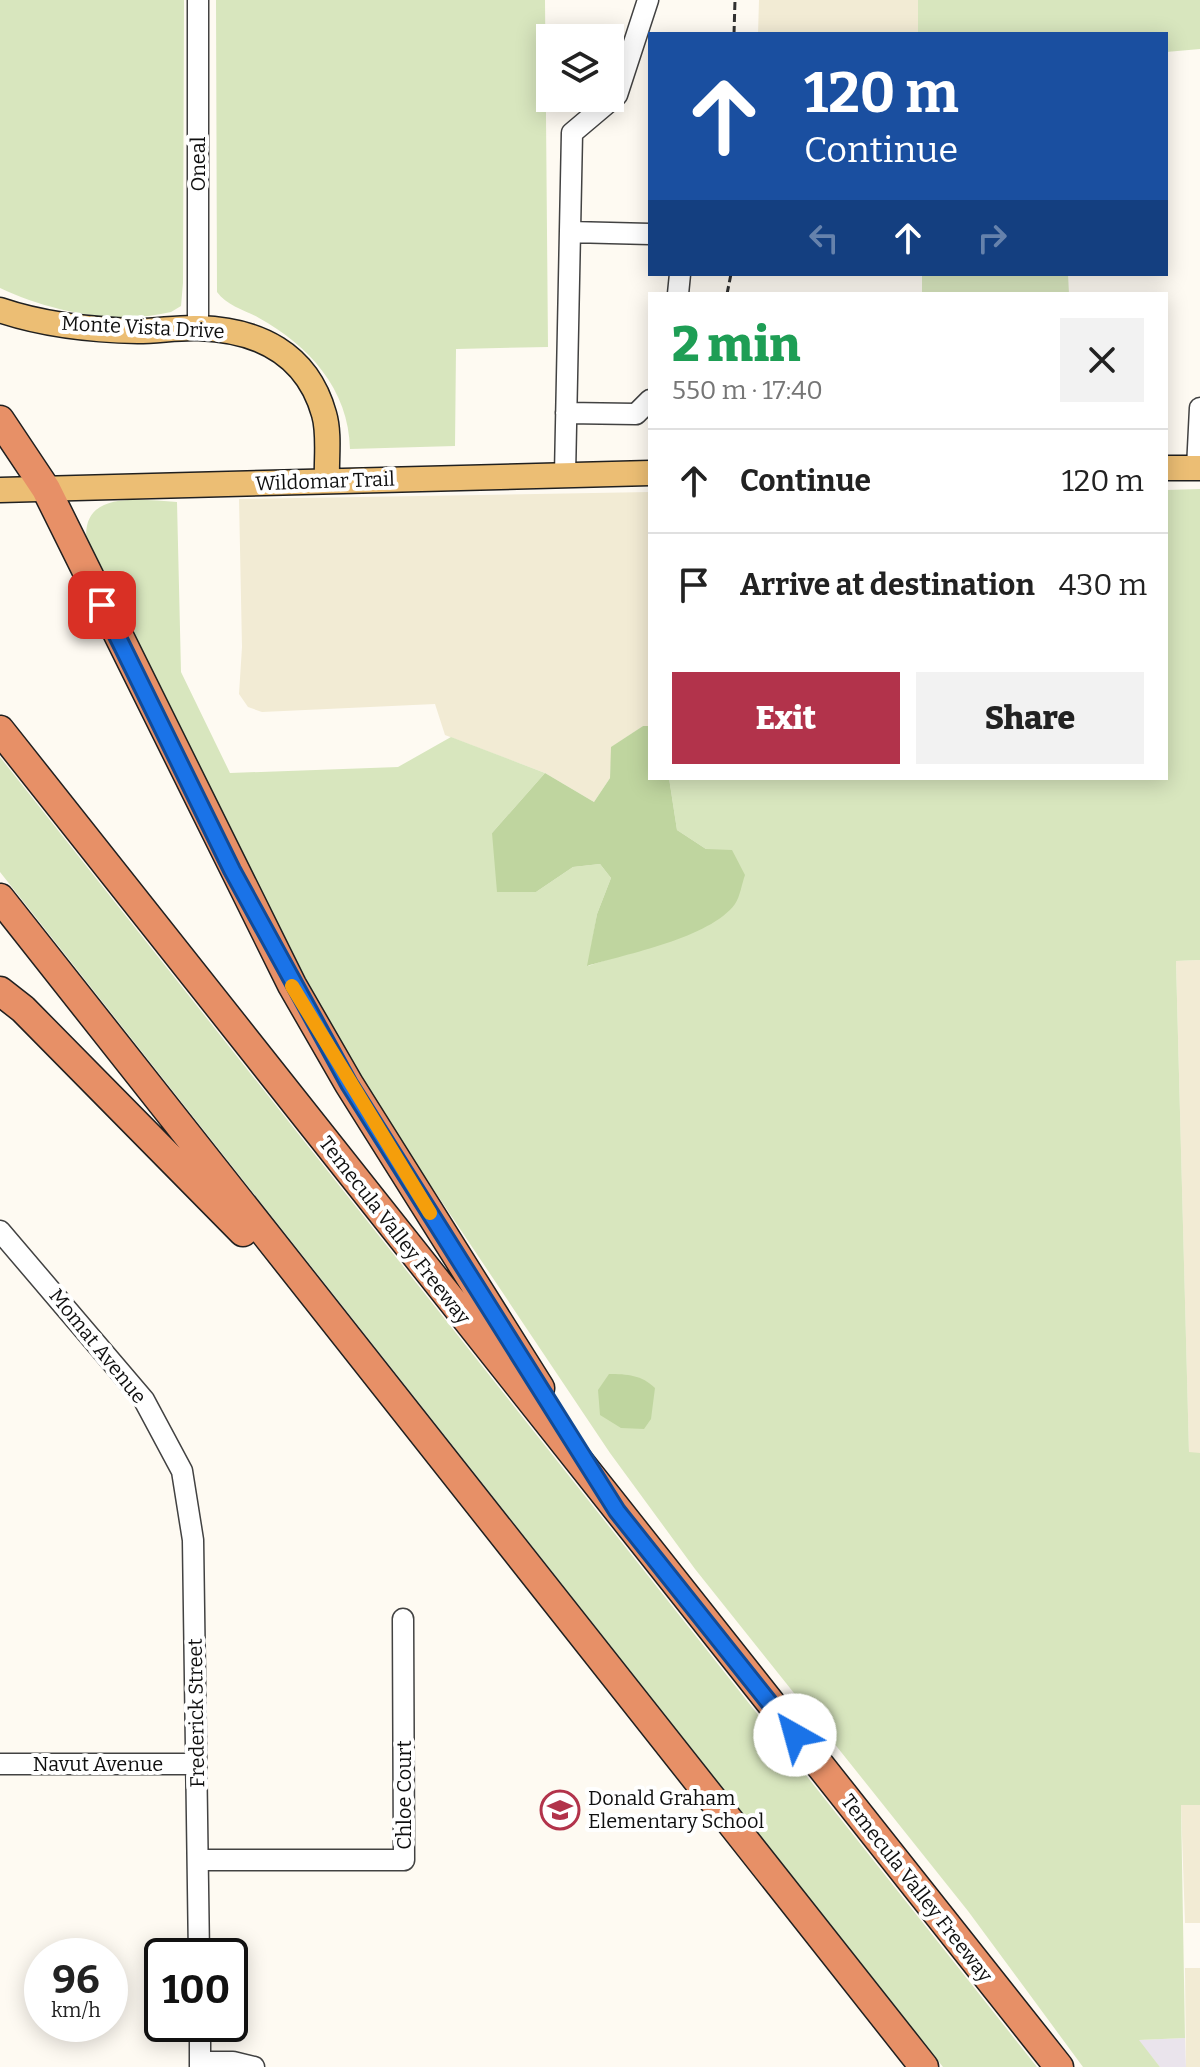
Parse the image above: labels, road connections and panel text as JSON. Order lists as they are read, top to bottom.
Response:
{
  "streets": {
    "highway": ["Temecula Valley Freeway"],
    "main road": ["Monte Vista Drive", "Wildomar Trail"],
    "street": [
      "Oneal",
      "Momat Avenue",
      "Frederick Street",
      "Navut Avenue",
      "Chloe Court"
    ]
  },
  "crossings": [
    ["Oneal", "Monte Vista Drive"],
    ["Monte Vista Drive", "Wildomar Trail"],
    ["Momat Avenue", "Frederick Street"],
    ["Frederick Street", "Navut Avenue"],
    ["Frederick Street", "Chloe Court"]
  ],
  "places": {
    "school or university": ["Donald Graham Elementary School"]
  },
  "page": {
    "turn": ["120 m", "Continue"],
    "heading": ["2 min", "550 m · 17:40"],
    "list": [
      {
        "name": "Continue",
        "value": "120 m"
      },
      {
        "name": "Arrive at destination",
        "value": "430 m"
      }
    ],
    "buttons": ["Exit", "Share"],
    "speed": "96 km/h",
    "limit": "100"
  }
}
